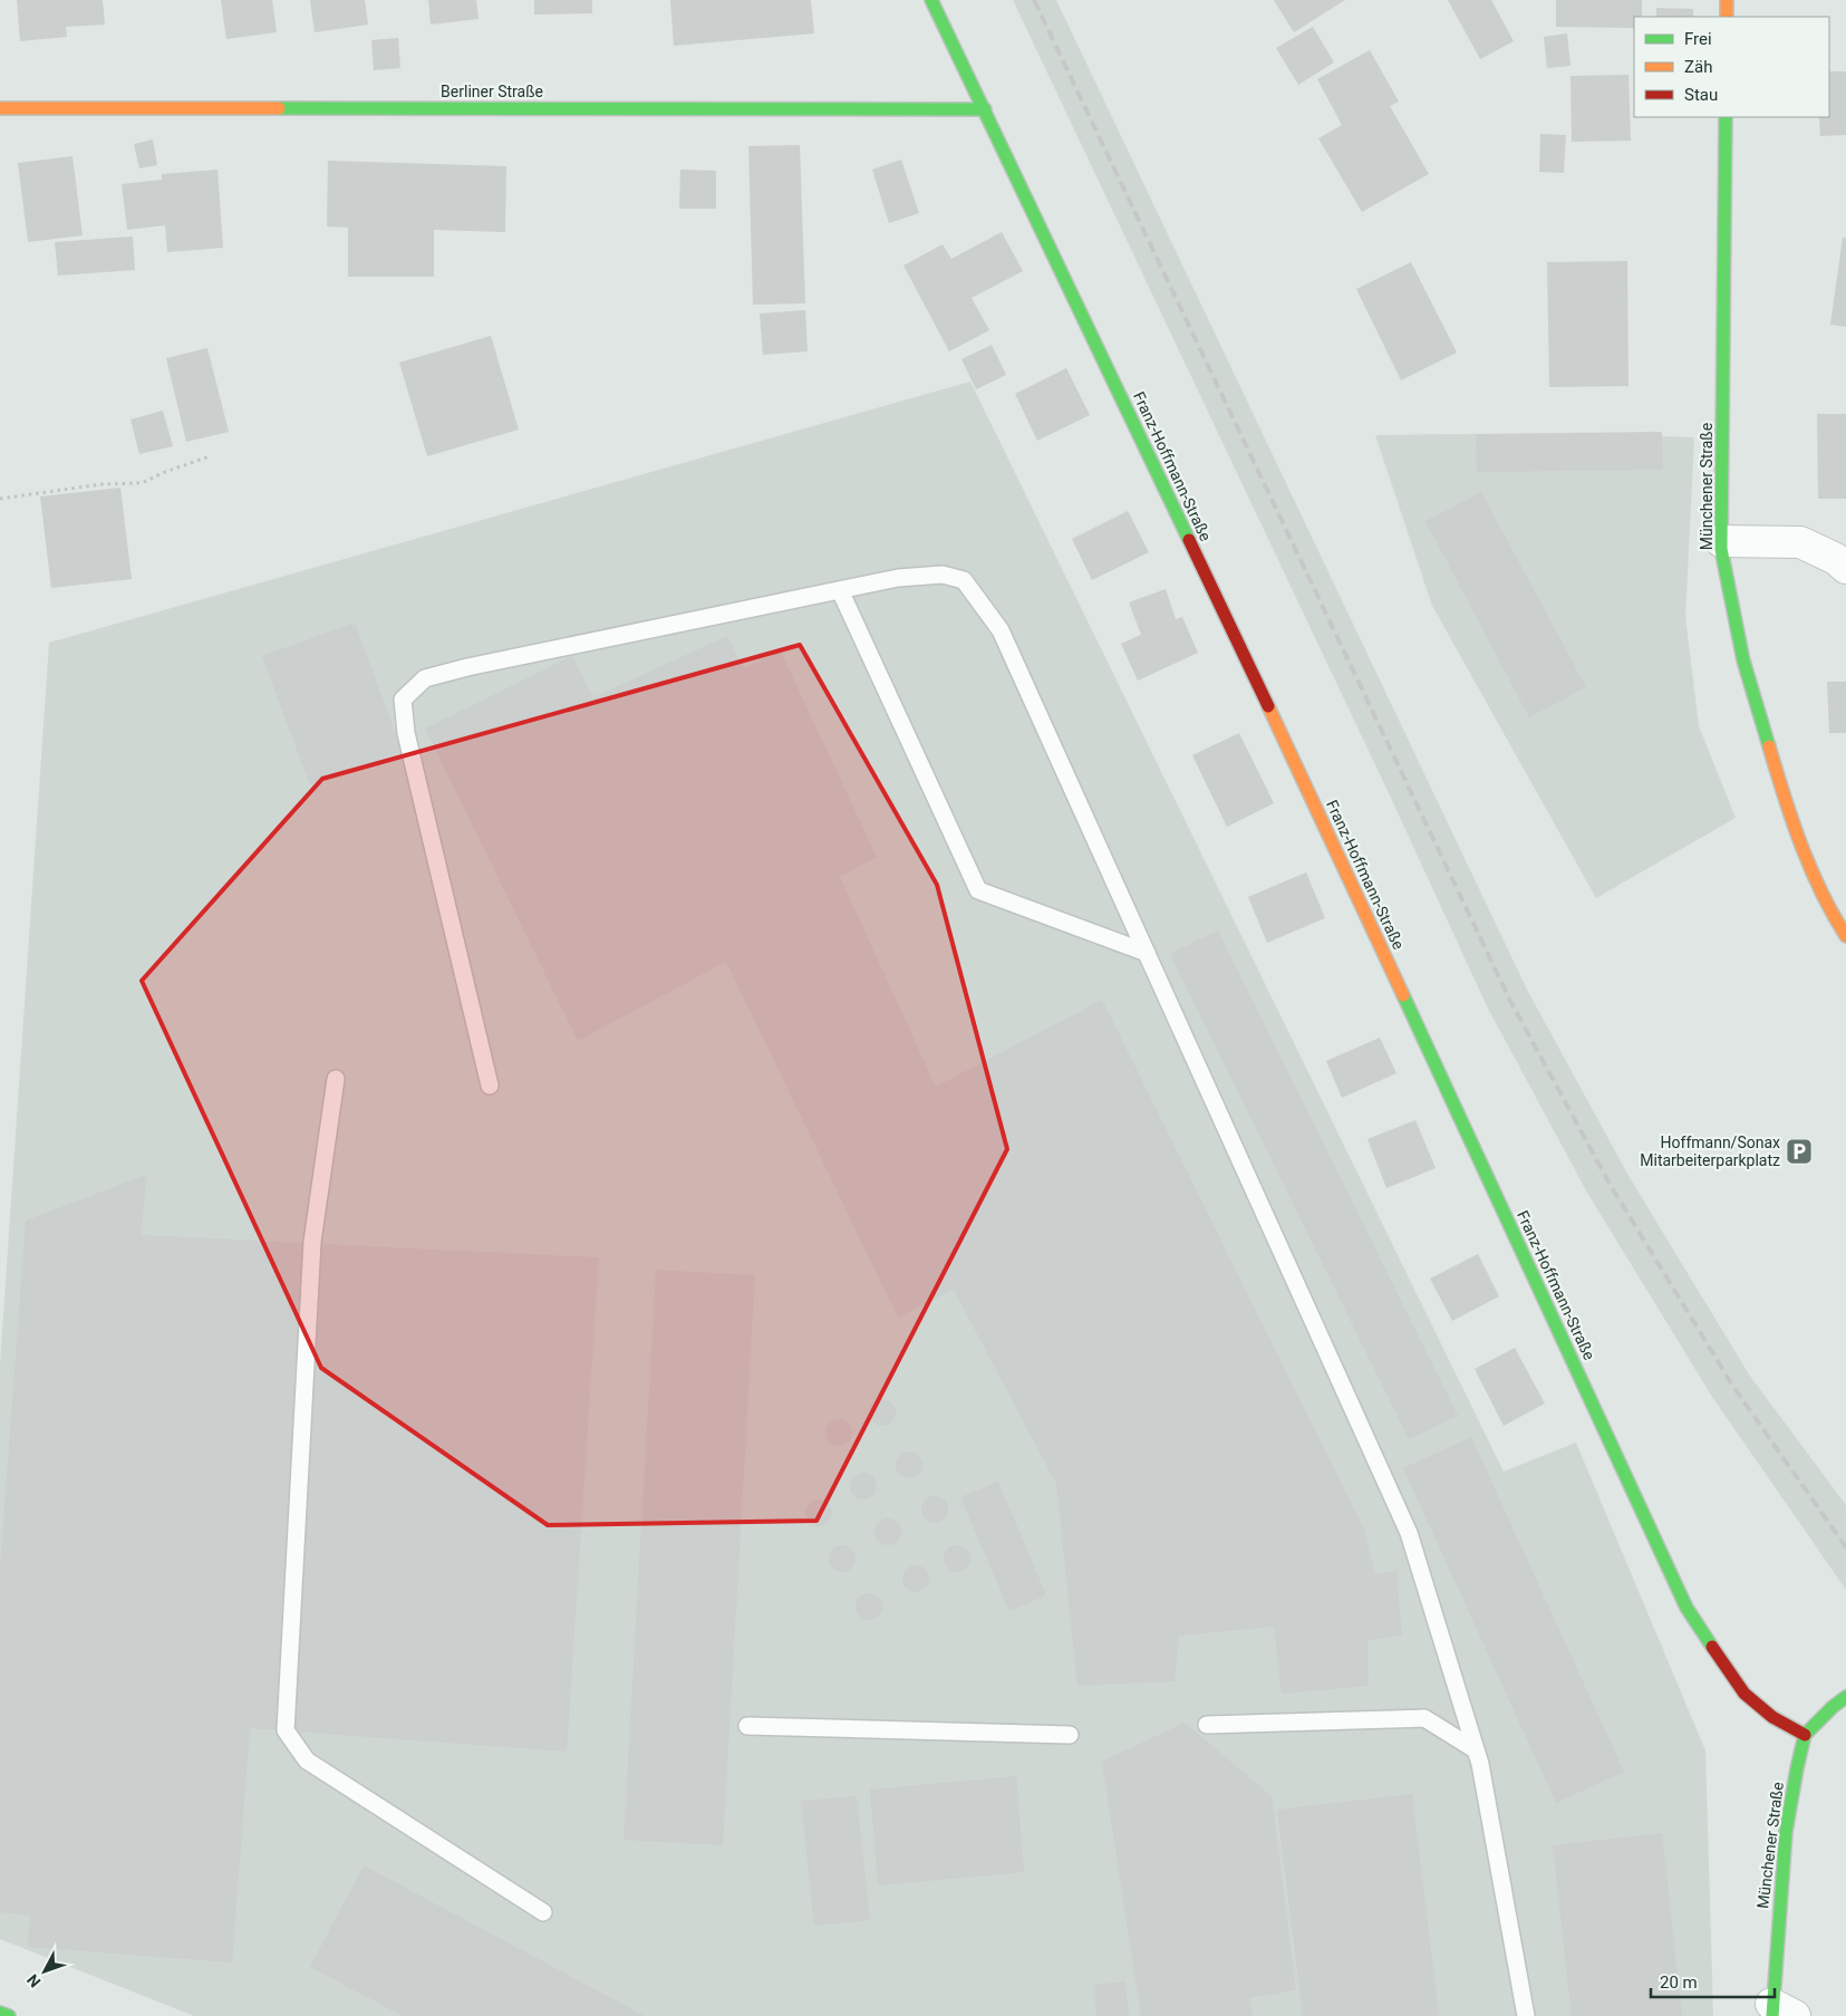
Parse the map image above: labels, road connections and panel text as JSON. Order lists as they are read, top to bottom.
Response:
{
  "streets": {
    "street": ["Berliner Straße", "Franz-Hoffmann-Straße", "Münchener Straße"]
  },
  "crossings": [
    ["Berliner Straße", "Franz-Hoffmann-Straße"],
    ["Franz-Hoffmann-Straße", "Münchener Straße"]
  ],
  "places": {
    "parking": ["Hoffmann/Sonax Mitarbeiterparkplatz"]
  },
  "legend": ["Frei", "Zäh", "Stau"],
  "scale_bar": "20 m",
  "north": "bottom left"
}
